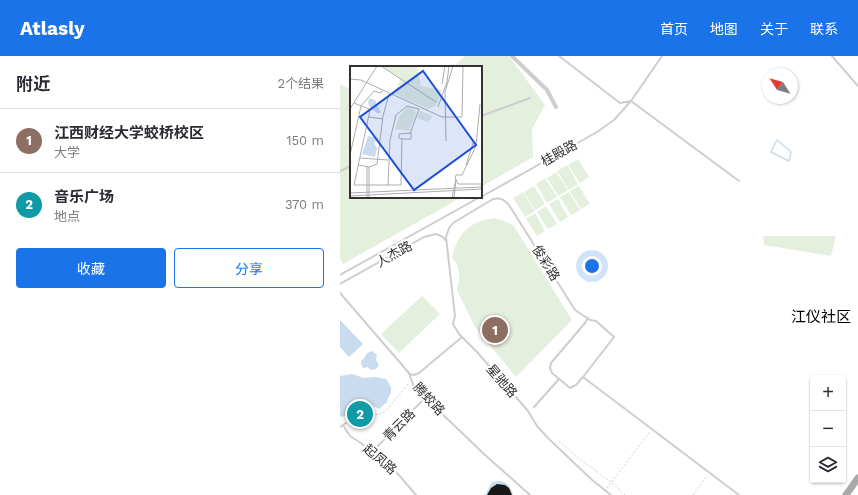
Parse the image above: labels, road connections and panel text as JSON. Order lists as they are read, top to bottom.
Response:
{
  "streets": {
    "lane": [
      "桂殿路",
      "人杰路",
      "俊彩路",
      "星驰路",
      "腾蛟路",
      "青云路",
      "起凤路"
    ]
  },
  "crossings": [
    ["人杰路", "俊彩路"],
    ["人杰路", "星驰路"],
    ["俊彩路", "星驰路"],
    ["腾蛟路", "青云路"],
    ["青云路", "起凤路"]
  ],
  "districts": ["江仪社区"],
  "north": "top left",
  "page": {
    "header": "Atlasly",
    "nav": [
      "首页",
      "地图",
      "关于",
      "联系"
    ],
    "heading": ["附近", "2个结果"],
    "list": [
      {
        "mark": "1",
        "name": "江西财经大学蛟桥校区",
        "note": "大学",
        "value": "150 m"
      },
      {
        "mark": "2",
        "name": "音乐广场",
        "note": "地点",
        "value": "370 m"
      }
    ],
    "buttons": ["收藏", "分享"],
    "pins": ["1", "2"],
    "map_buttons": ["+", "−"]
  }
}
